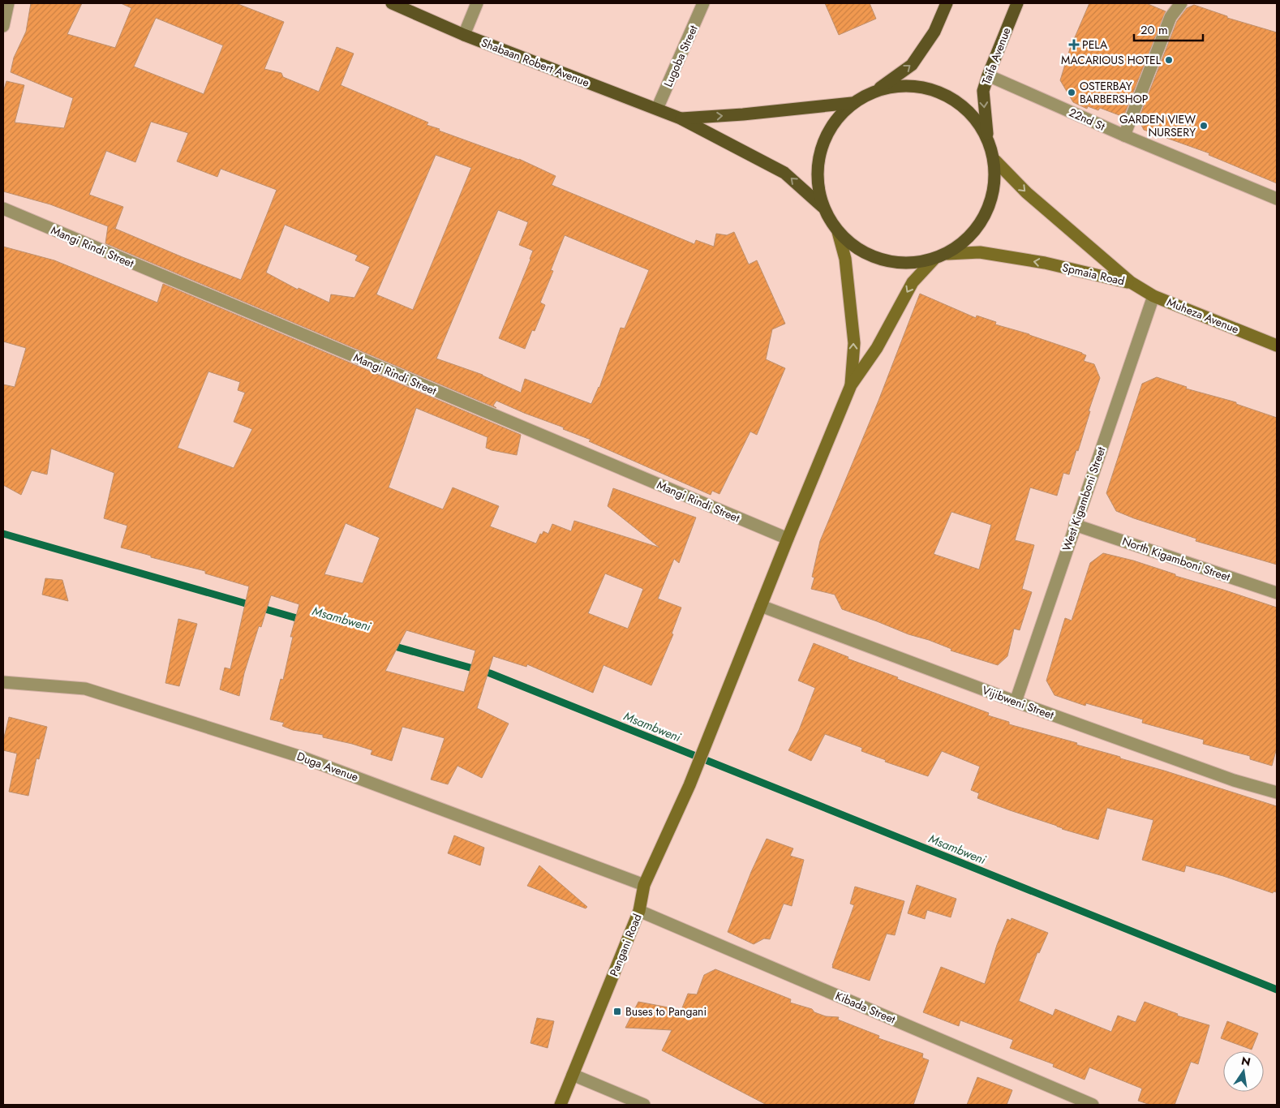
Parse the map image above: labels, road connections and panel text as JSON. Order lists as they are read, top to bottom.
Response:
{
  "streets": {
    "main road": [
      "Taifa Avenue",
      "Shabaan Robert Avenue",
      "Spmaia Road",
      "Muheza Avenue",
      "Pangani Road"
    ],
    "street": [
      "Lugoba Street",
      "22nd St",
      "Mangi Rindi Street",
      "West Kigamboni Street",
      "North Kigamboni Street",
      "Vijibweni Street",
      "Duga Avenue",
      "Kibada Street"
    ]
  },
  "crossings": [
    ["Lugoba Street", "Shabaan Robert Avenue"],
    ["Taifa Avenue", "22nd St"],
    ["Mangi Rindi Street", "Pangani Road"],
    ["Spmaia Road", "Muheza Avenue"],
    ["Muheza Avenue", "West Kigamboni Street"],
    ["West Kigamboni Street", "North Kigamboni Street"],
    ["West Kigamboni Street", "Vijibweni Street"],
    ["Vijibweni Street", "Pangani Road"],
    ["Duga Avenue", "Pangani Road"],
    ["Pangani Road", "Kibada Street"]
  ],
  "one_way": ["Taifa Avenue"],
  "water": ["Msambweni"],
  "places": {
    "health": ["PELA"],
    "other": ["MACARIOUS HOTEL", "OSTERBAY BARBERSHOP", "GARDEN VIEW NURSERY"],
    "transit": ["Buses to Pangani"]
  },
  "scale_bar": "20 m",
  "north": "top"
}
